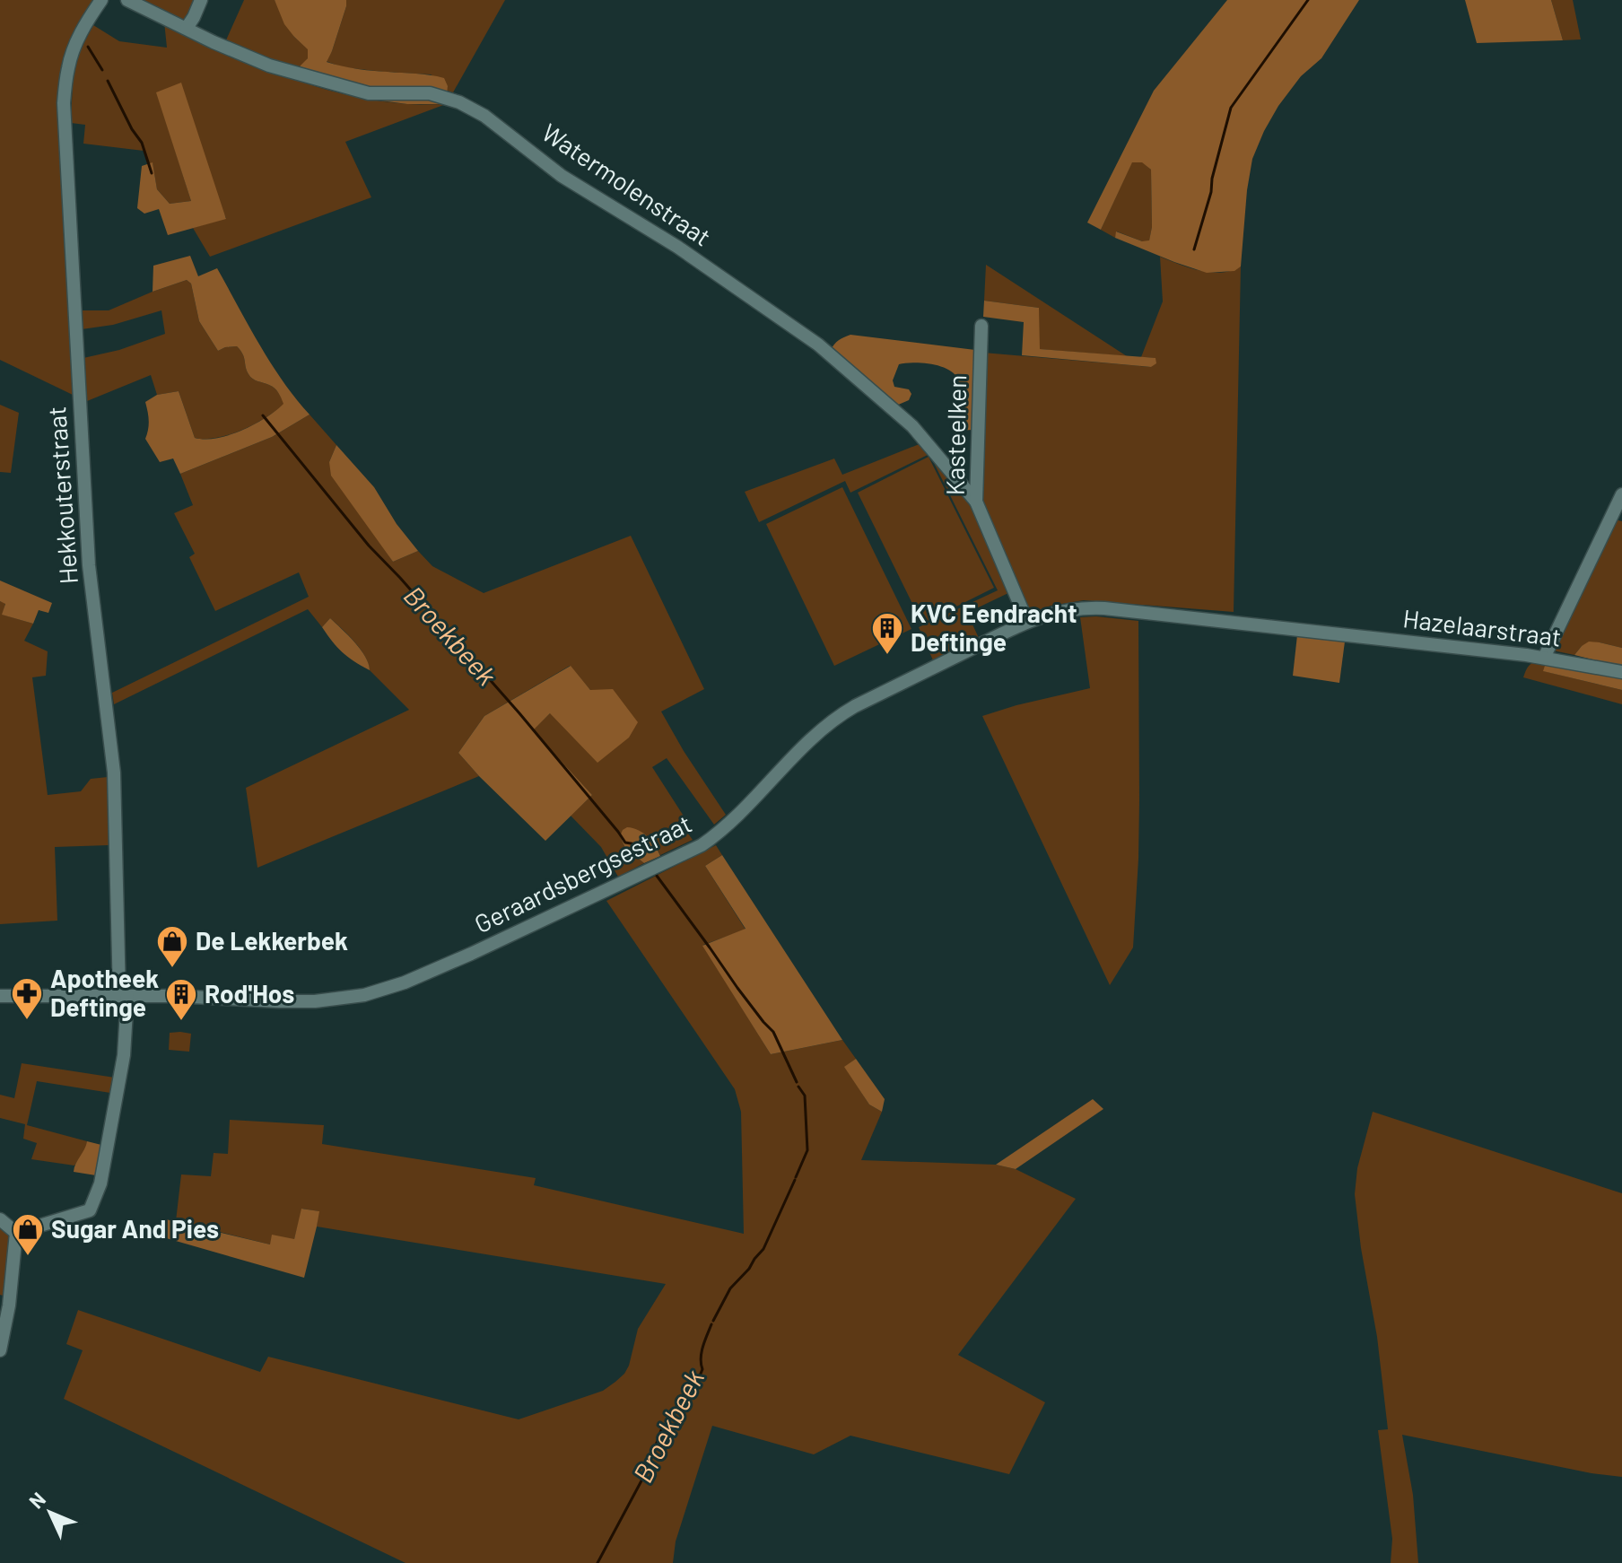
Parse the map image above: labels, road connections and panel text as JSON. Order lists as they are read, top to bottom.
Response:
{
  "streets": {
    "street": [
      "Watermolenstraat",
      "Kasteelken",
      "Hekkouterstraat",
      "Hazelaarstraat",
      "Geraardsbergsestraat"
    ]
  },
  "crossings": [
    ["Watermolenstraat", "Kasteelken"],
    ["Kasteelken", "Geraardsbergsestraat"],
    ["Hekkouterstraat", "Geraardsbergsestraat"],
    ["Hazelaarstraat", "Geraardsbergsestraat"]
  ],
  "water": ["Broekbeek"],
  "places": {
    "building": ["KVC Eendracht Deftinge", "Rod'Hos"],
    "shop": ["De Lekkerbek", "Sugar And Pies"],
    "pharmacy": ["Apotheek Deftinge"]
  },
  "north": "top left"
}
